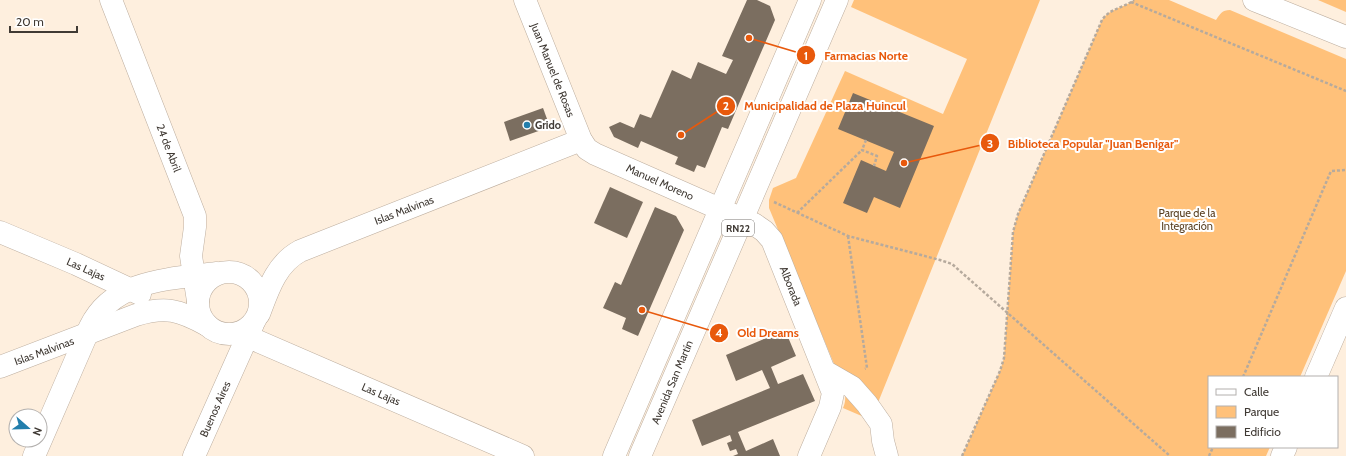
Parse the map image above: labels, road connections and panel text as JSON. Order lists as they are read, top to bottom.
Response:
{
  "streets": {
    "main road": [
      "Juan Manuel de Rosas",
      "24 de Abril",
      "Manuel Moreno",
      "Islas Malvinas",
      "RN22",
      "Las Lajas",
      "Alborada",
      "Avenida San Martín",
      "Buenos Aires"
    ]
  },
  "crossings": [
    ["Juan Manuel de Rosas", "Manuel Moreno"],
    ["Juan Manuel de Rosas", "Islas Malvinas"],
    ["24 de Abril", "Islas Malvinas"],
    ["24 de Abril", "Las Lajas"],
    ["24 de Abril", "Buenos Aires"],
    ["Manuel Moreno", "Islas Malvinas"],
    ["Manuel Moreno", "RN22"],
    ["Manuel Moreno", "Alborada"],
    ["Manuel Moreno", "Avenida San Martín"],
    ["Islas Malvinas", "Las Lajas"],
    ["Islas Malvinas", "Buenos Aires"],
    ["Las Lajas", "Buenos Aires"],
    ["Alborada", "Avenida San Martín"]
  ],
  "parks": ["Parque de la Integración"],
  "places": [
    "Farmacias Norte",
    "Grido",
    "Municipalidad de Plaza Huincul",
    "Biblioteca Popular \"Juan Benigar\"",
    "Old Dreams"
  ],
  "legend": ["Calle", "Parque", "Edificio"],
  "scale_bar": "20 m",
  "north": "right"
}
